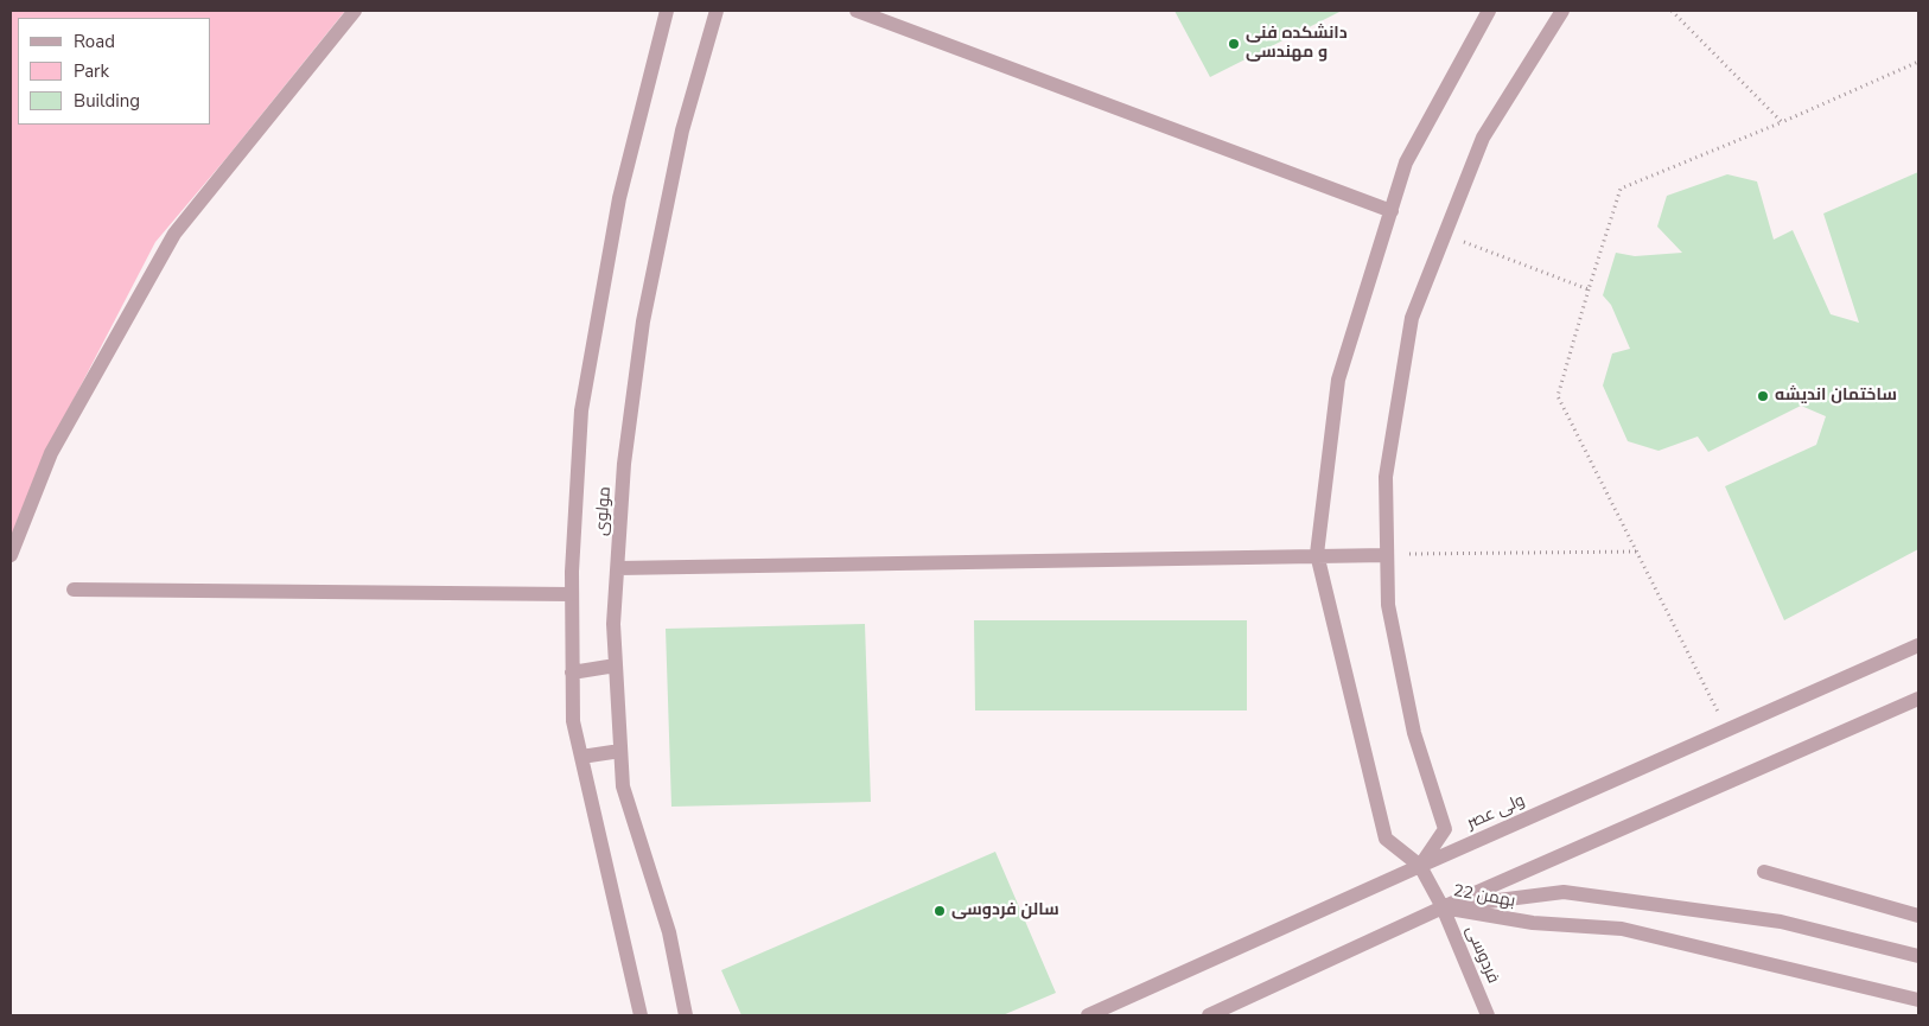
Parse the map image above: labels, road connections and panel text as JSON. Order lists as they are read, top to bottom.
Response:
{
  "streets": {
    "street": [
      "مولوی",
      "ولی عصر",
      "22 بهمن",
      "فردوسی"
    ]
  },
  "crossings": [
    ["ولی عصر", "فردوسی"],
    ["22 بهمن", "فردوسی"]
  ],
  "places": ["دانشکده فنی و مهندسی", "ساختمان اندیشه", "سالن فردوسی"],
  "legend": ["Road", "Park", "Building"]
}
